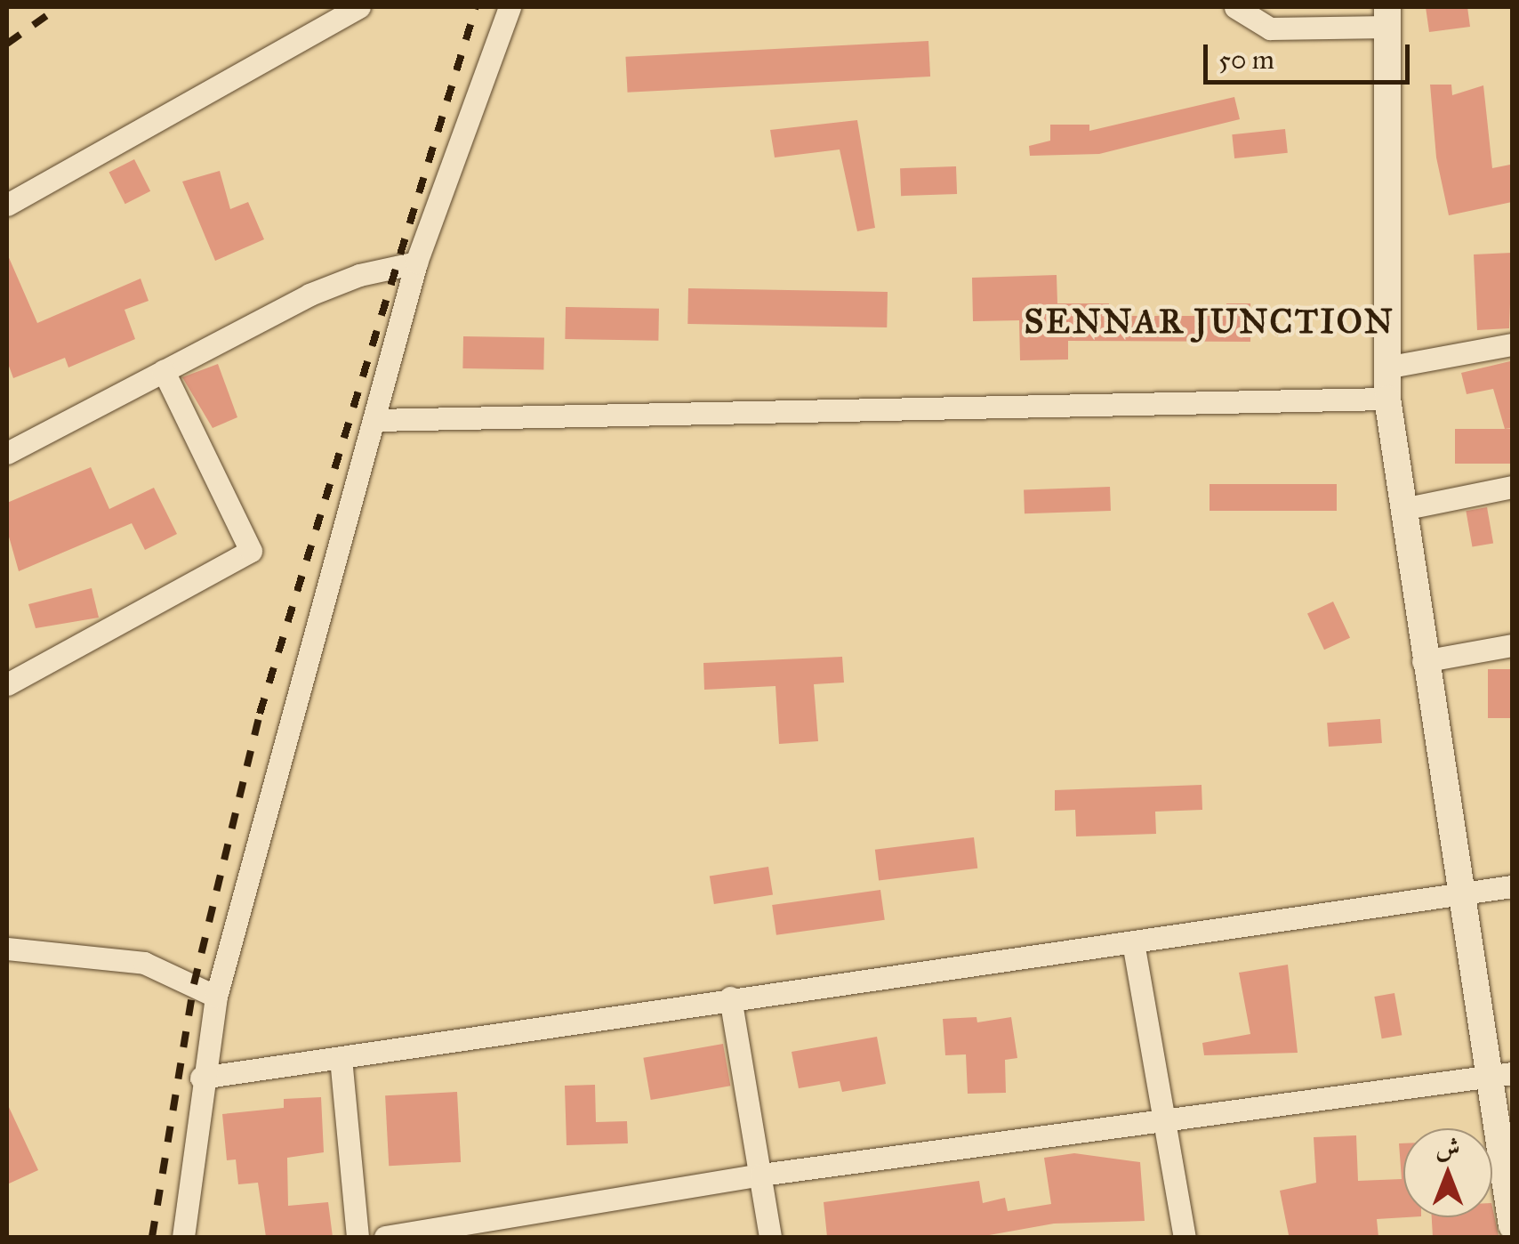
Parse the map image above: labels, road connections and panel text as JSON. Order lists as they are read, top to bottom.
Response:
{
  "districts": ["SENNAR JUNCTION"],
  "scale_bar": "50 m",
  "north": "top"
}
